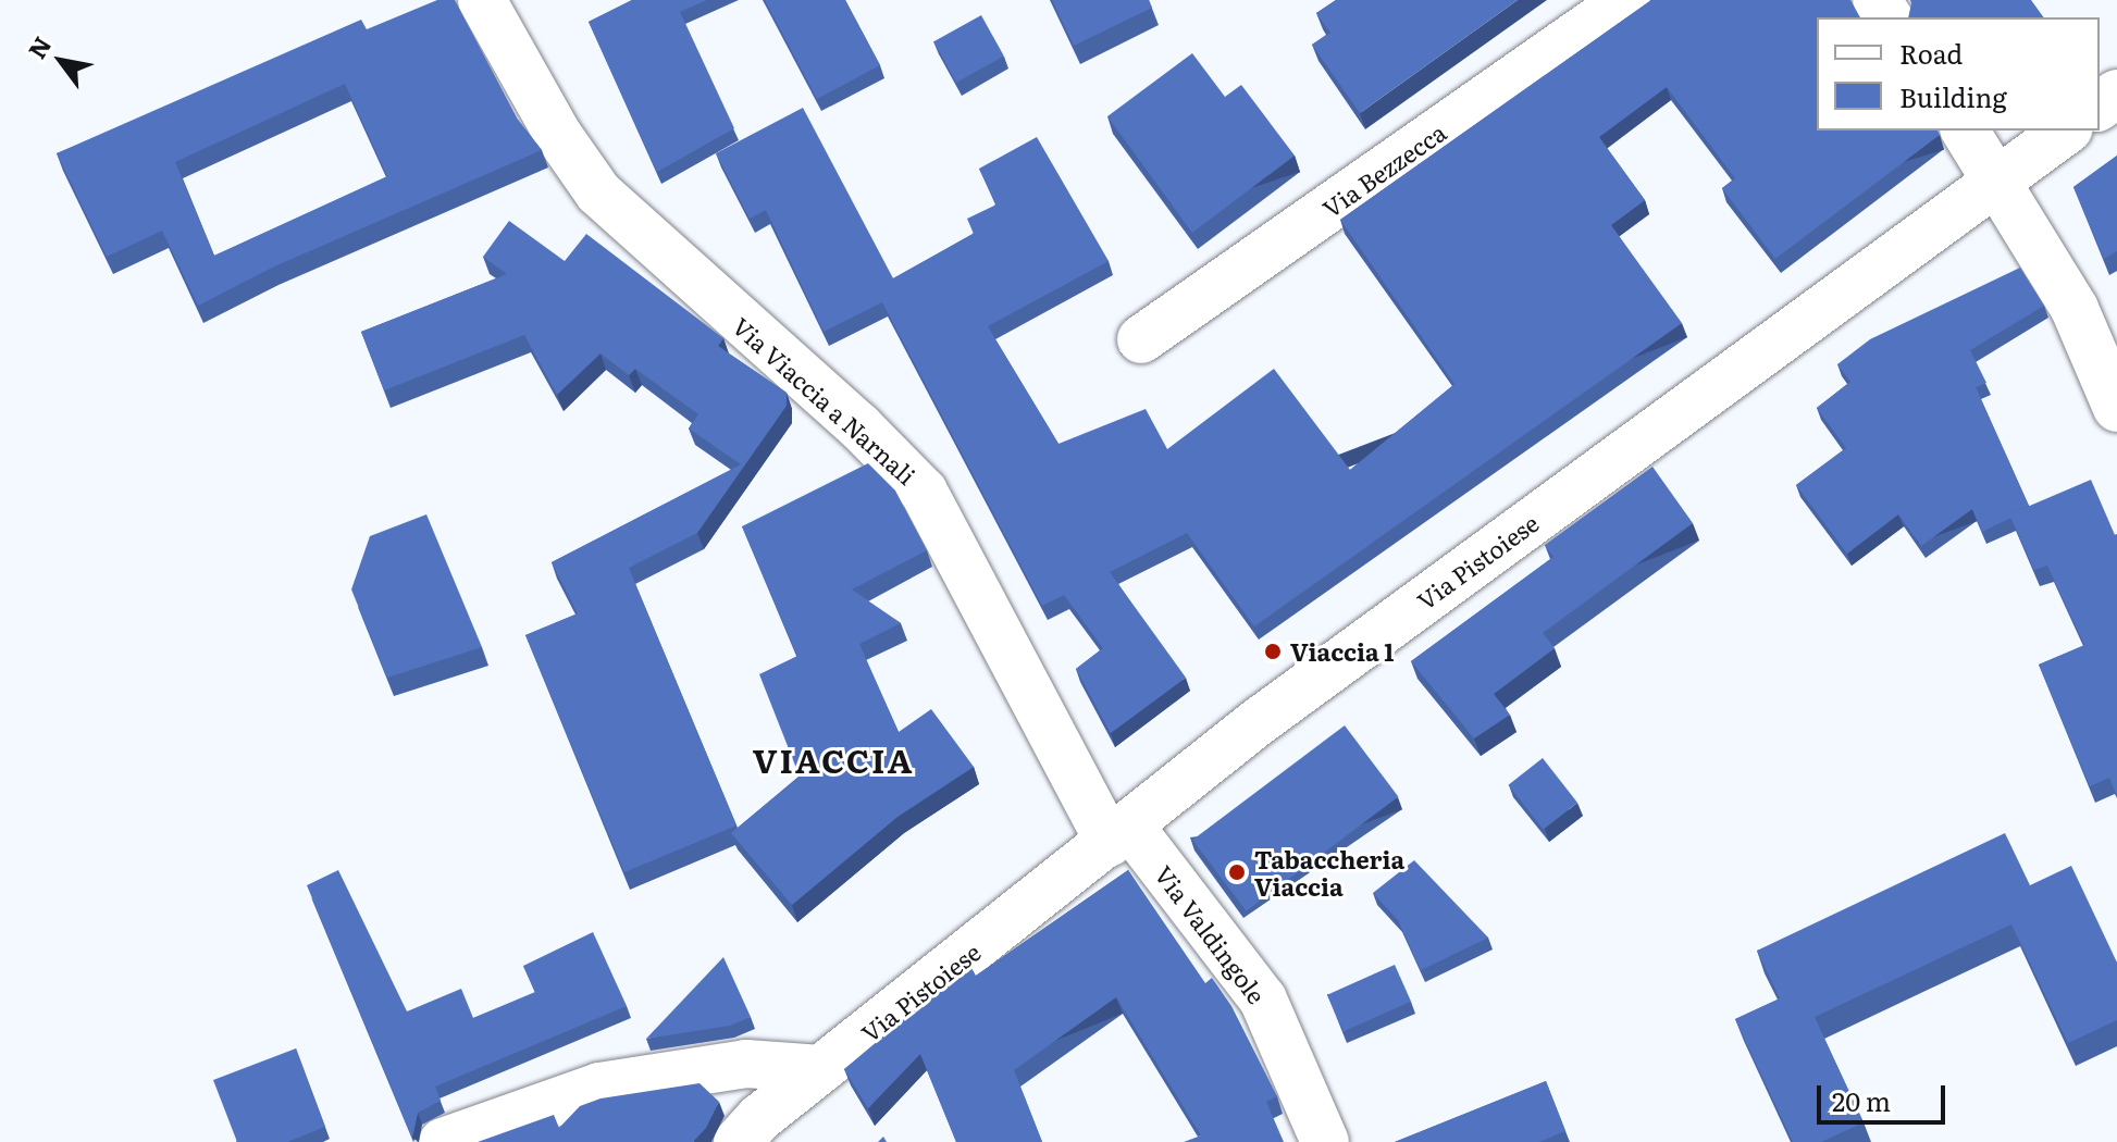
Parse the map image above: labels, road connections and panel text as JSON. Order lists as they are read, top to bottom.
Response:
{
  "streets": {
    "street": [
      "Via Bezzecca",
      "Via Viaccia a Narnali",
      "Via Pistoiese",
      "Via Valdingole"
    ]
  },
  "crossings": [
    ["Via Viaccia a Narnali", "Via Pistoiese"],
    ["Via Viaccia a Narnali", "Via Valdingole"],
    ["Via Pistoiese", "Via Valdingole"]
  ],
  "districts": ["VIACCIA"],
  "places": ["Viaccia 1", "Tabaccheria Viaccia"],
  "legend": ["Road", "Building"],
  "scale_bar": "20 m",
  "north": "top left"
}
